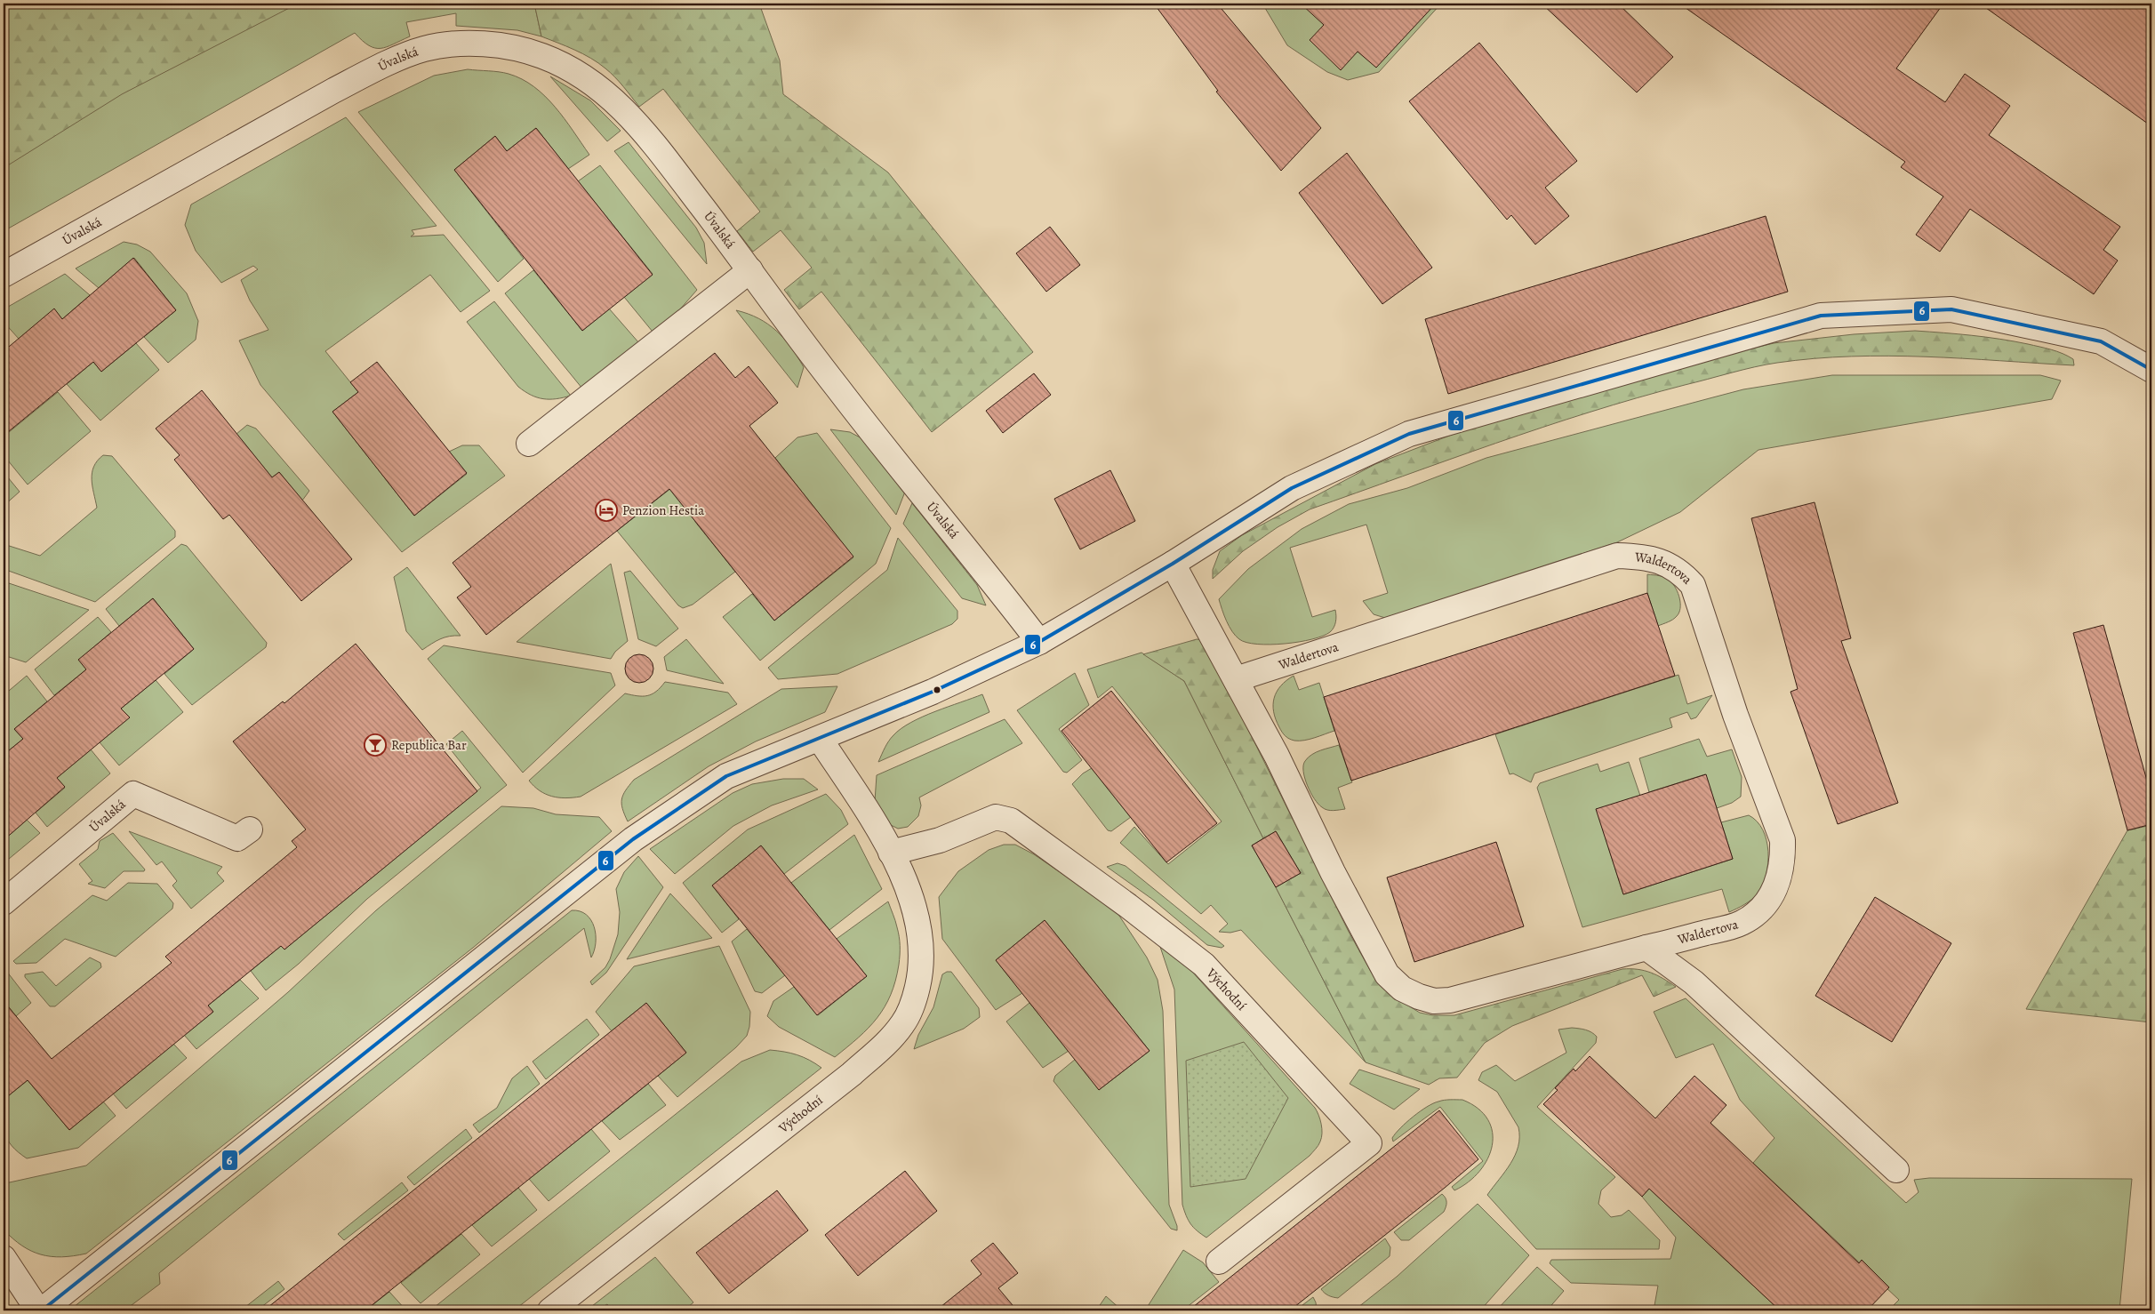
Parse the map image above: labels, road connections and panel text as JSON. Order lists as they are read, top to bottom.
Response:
{
  "streets": {
    "street": ["Úvalská", "Waldertova", "Východní"]
  },
  "places": {
    "hotel": ["Penzion Hestia"],
    "bar": ["Republica Bar"]
  },
  "lines": ["transit line 6"]
}
